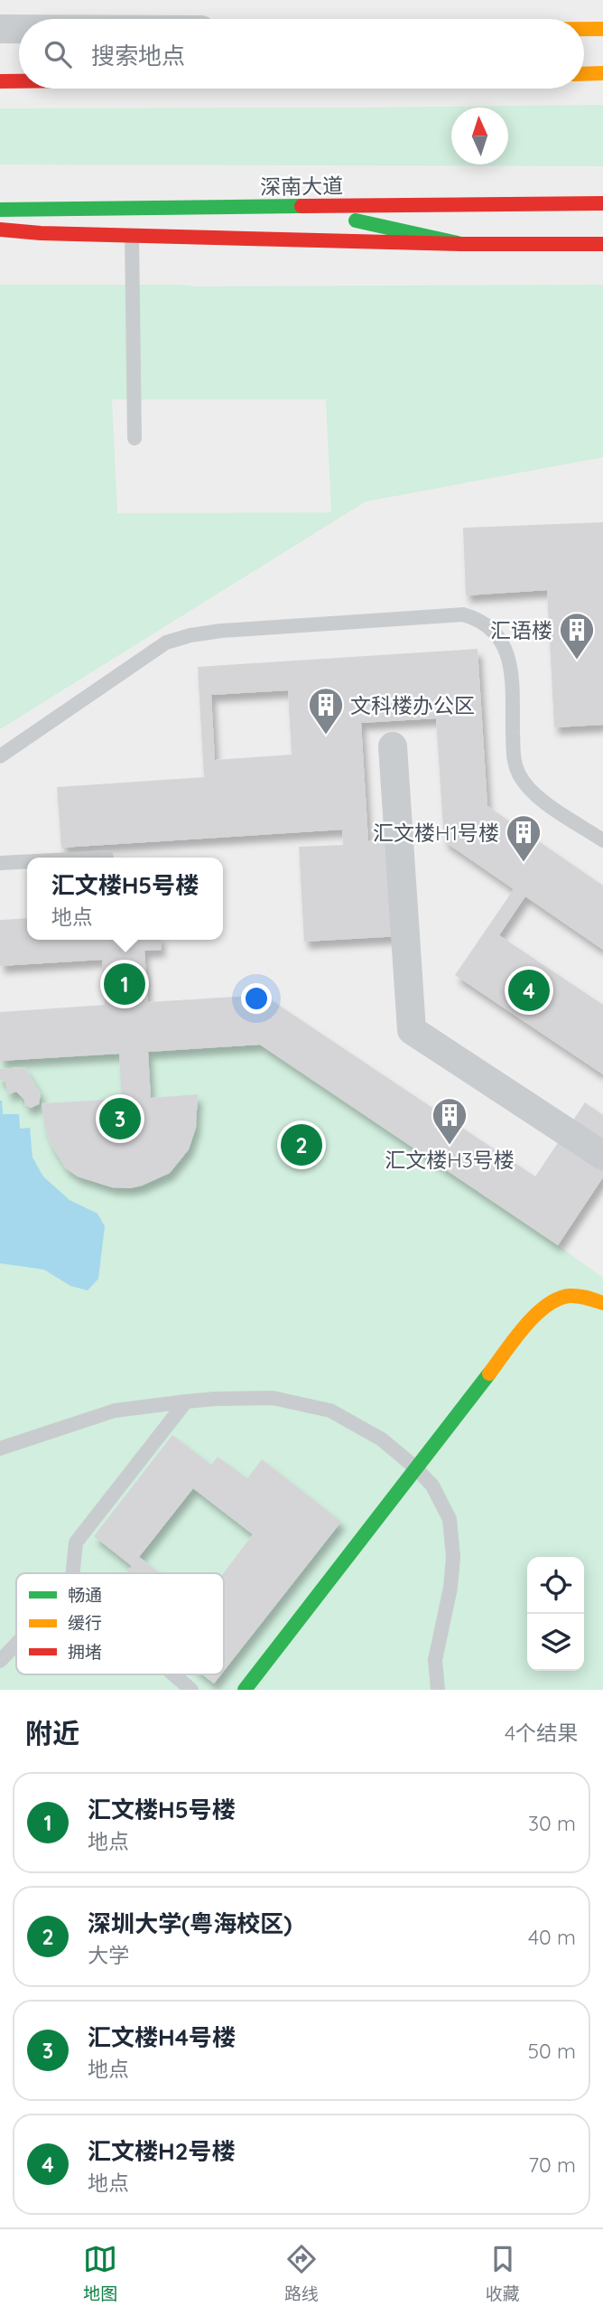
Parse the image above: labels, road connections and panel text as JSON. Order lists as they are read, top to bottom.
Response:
{
  "streets": {
    "main road": ["深南大道"]
  },
  "places": {
    "building": [
      "汇语楼",
      "文科楼办公区",
      "汇文楼H1号楼",
      "汇文楼H3号楼"
    ]
  },
  "legend": ["畅通", "缓行", "拥堵"],
  "north": "top",
  "page": {
    "search": "搜索地点",
    "popup": ["汇文楼H5号楼", "地点"],
    "pins": [
      "1",
      "4",
      "3",
      "2"
    ],
    "heading": ["附近", "4个结果"],
    "list": [
      {
        "mark": "1",
        "name": "汇文楼H5号楼",
        "note": "地点",
        "value": "30 m"
      },
      {
        "mark": "2",
        "name": "深圳大学(粤海校区)",
        "note": "大学",
        "value": "40 m"
      },
      {
        "mark": "3",
        "name": "汇文楼H4号楼",
        "note": "地点",
        "value": "50 m"
      },
      {
        "mark": "4",
        "name": "汇文楼H2号楼",
        "note": "地点",
        "value": "70 m"
      }
    ],
    "nav": ["地图", "路线", "收藏"]
  }
}
